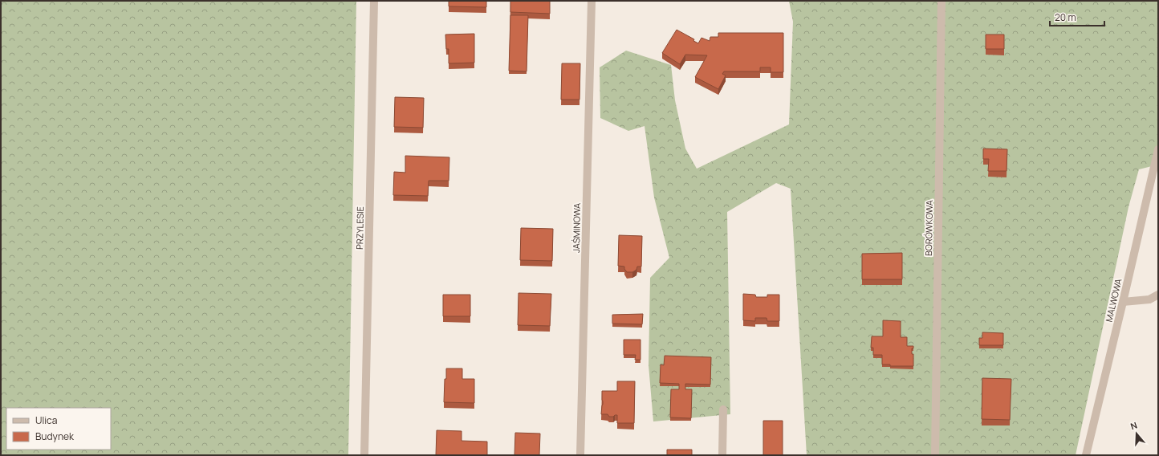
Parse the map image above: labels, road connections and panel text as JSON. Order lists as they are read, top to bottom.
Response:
{
  "streets": {
    "street": [
      "PRZYLESIE",
      "JAŚMINOWA",
      "BORÓWKOWA",
      "MALWOWA"
    ]
  },
  "legend": ["Ulica", "Budynek"],
  "scale_bar": "20 m",
  "north": "top"
}
